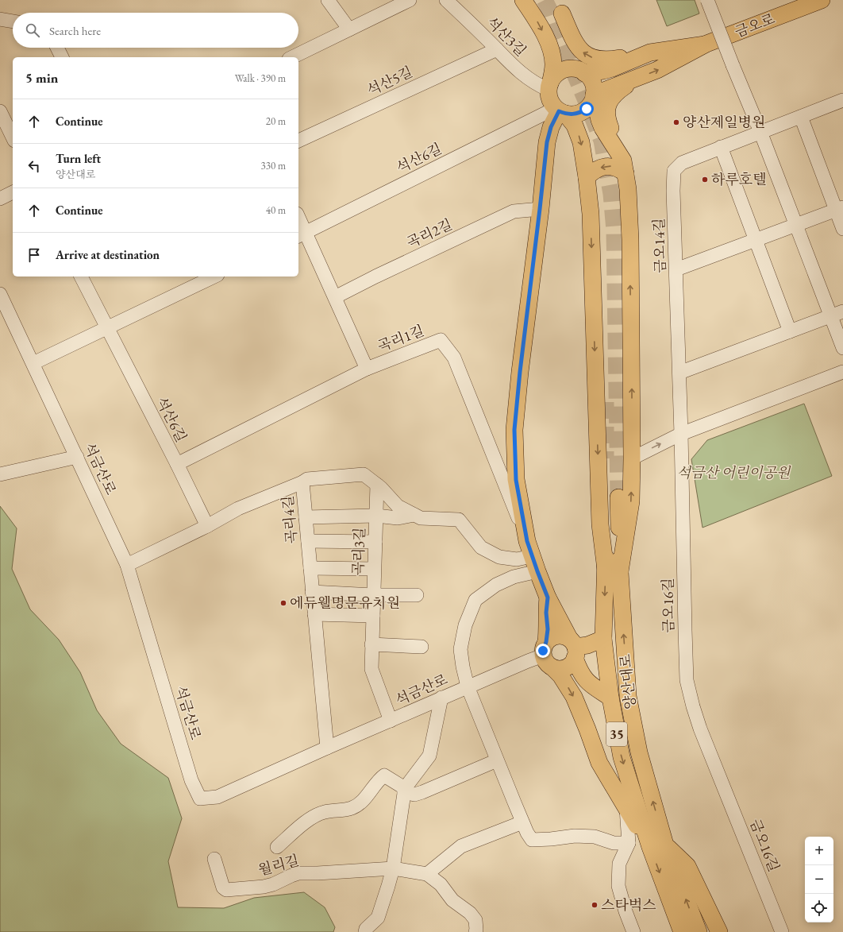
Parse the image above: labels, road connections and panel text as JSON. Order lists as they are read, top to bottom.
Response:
{
  "streets": {
    "main road": ["금오로", "양산대로", "35"],
    "street": [
      "석산3길",
      "석산5길",
      "석산6길",
      "곡리2길",
      "금오14길",
      "곡리1길",
      "석금산로",
      "곡리4길",
      "곡리3길",
      "금오16길",
      "월리길"
    ]
  },
  "crossings": [
    ["금오로", "석산3길"],
    ["금오로", "석산6길"],
    ["금오로", "양산대로"],
    ["석산3길", "석산5길"],
    ["석산3길", "석산6길"],
    ["석산3길", "양산대로"],
    ["석산6길", "곡리1길"],
    ["석산6길", "곡리4길"],
    ["석산6길", "양산대로"],
    ["곡리2길", "양산대로"],
    ["금오14길", "금오16길"],
    ["곡리1길", "양산대로"],
    ["석금산로", "곡리4길"],
    ["석금산로", "곡리3길"],
    ["석금산로", "양산대로"],
    ["곡리3길", "양산대로"]
  ],
  "parks": ["석금산 어린이공원"],
  "places": [
    "양산제일병원",
    "하루호텔",
    "에듀웰명문유치원",
    "스타벅스"
  ],
  "page": {
    "search": "Search here",
    "heading": ["5 min", "Walk · 390 m"],
    "list": [
      ["Continue", "20 m"],
      ["Turn left", "양산대로", "330 m"],
      ["Continue", "40 m"],
      "Arrive at destination"
    ],
    "map_buttons": ["+", "−"]
  }
}
